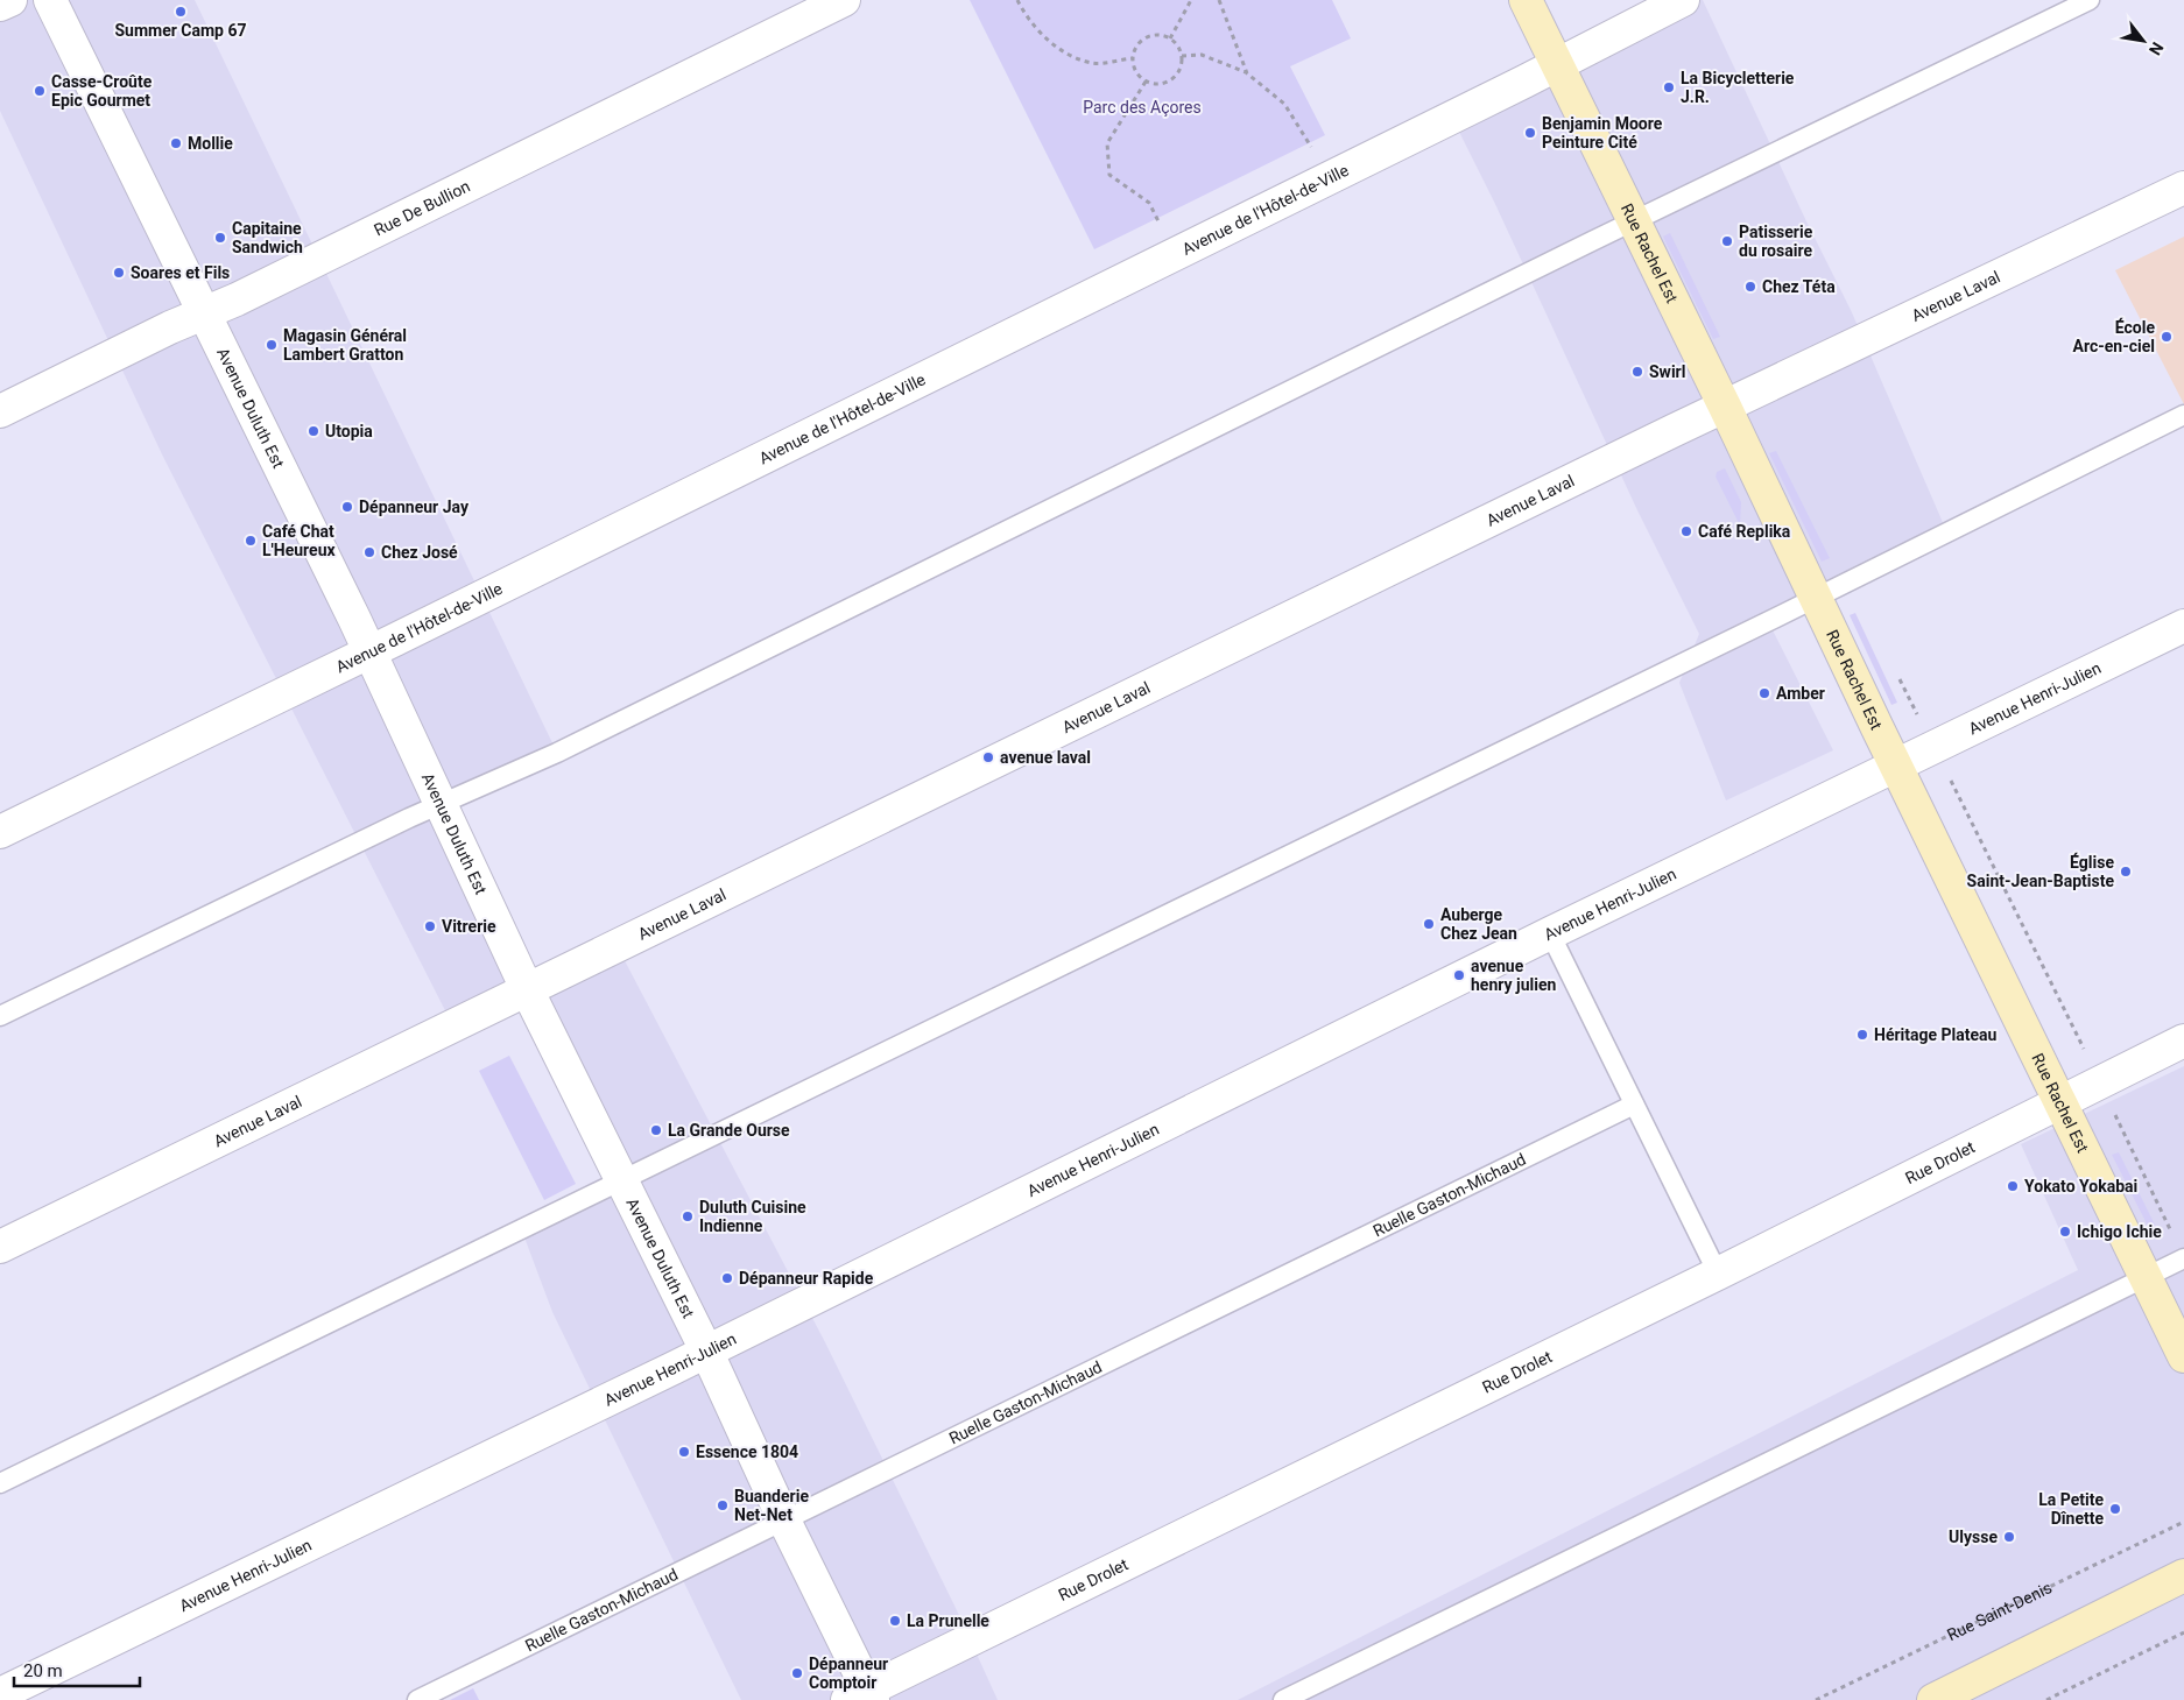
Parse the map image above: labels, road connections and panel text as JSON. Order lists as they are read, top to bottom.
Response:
{
  "streets": {
    "main road": ["Rue Rachel Est"],
    "street": [
      "Rue De Bullion",
      "Avenue de l'Hôtel-de-Ville",
      "Avenue Laval",
      "Avenue Duluth Est",
      "Avenue Henri-Julien",
      "Rue Drolet"
    ],
    "lane": ["Ruelle Gaston-Michaud"],
    "path": ["Rue Saint-Denis"]
  },
  "crossings": [
    ["Rue De Bullion", "Avenue Duluth Est"],
    ["Avenue de l'Hôtel-de-Ville", "Rue Rachel Est"],
    ["Avenue de l'Hôtel-de-Ville", "Avenue Duluth Est"],
    ["Rue Rachel Est", "Avenue Laval"],
    ["Rue Rachel Est", "Avenue Henri-Julien"],
    ["Rue Rachel Est", "Rue Drolet"],
    ["Avenue Laval", "Avenue Duluth Est"],
    ["Avenue Duluth Est", "Avenue Henri-Julien"],
    ["Avenue Duluth Est", "Rue Drolet"],
    ["Avenue Duluth Est", "Ruelle Gaston-Michaud"]
  ],
  "parks": ["Parc des Açores"],
  "places": [
    "Summer Camp 67",
    "La Bicycletterie J.R.",
    "Casse-Croûte Epic Gourmet",
    "Benjamin Moore Peinture Cité",
    "Mollie",
    "Capitaine Sandwich",
    "Patisserie du rosaire",
    "Soares et Fils",
    "Chez Téta",
    "École Arc-en-ciel",
    "Magasin Général Lambert Gratton",
    "Swirl",
    "Utopia",
    "Dépanneur Jay",
    "Café Replika",
    "Café Chat L'Heureux",
    "Chez José",
    "Amber",
    "avenue laval",
    "Église Saint-Jean-Baptiste",
    "Auberge Chez Jean",
    "Vitrerie",
    "avenue henry julien",
    "Héritage Plateau",
    "La Grande Ourse",
    "Yokato Yokabai",
    "Duluth Cuisine Indienne",
    "Ichigo Ichie",
    "Dépanneur Rapide",
    "Essence 1804",
    "Buanderie Net-Net",
    "La Petite Dînette",
    "Ulysse",
    "La Prunelle",
    "Dépanneur Comptoir"
  ],
  "scale_bar": "20 m",
  "north": "bottom right"
}
